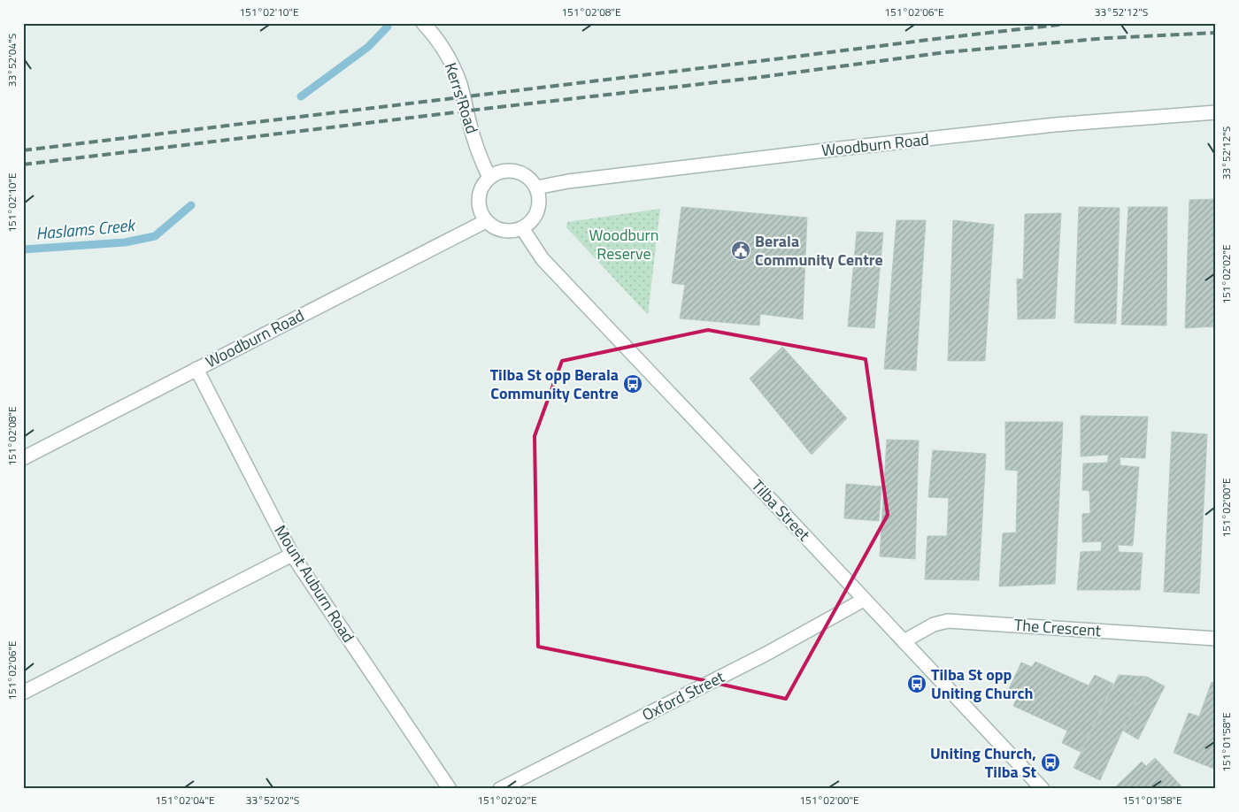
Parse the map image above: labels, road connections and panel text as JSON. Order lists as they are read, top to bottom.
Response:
{
  "streets": {
    "street": [
      "Kerrs Road",
      "Woodburn Road",
      "Tilba Street",
      "Mount Auburn Road",
      "The Crescent",
      "Oxford Street"
    ]
  },
  "crossings": [
    ["Kerrs Road", "Woodburn Road"],
    ["Kerrs Road", "Tilba Street"],
    ["Woodburn Road", "Tilba Street"],
    ["Woodburn Road", "Mount Auburn Road"],
    ["Tilba Street", "The Crescent"],
    ["Tilba Street", "Oxford Street"]
  ],
  "water": ["Haslams Creek"],
  "parks": ["Woodburn Reserve"],
  "places": {
    "public building": ["Berala Community Centre"],
    "bus stop": ["Tilba St opp Berala Community Centre", "Tilba St opp Uniting Church", "Uniting Church, Tilba St"]
  },
  "coordinates": [
    "151°02'10\"E",
    "151°02'08\"E",
    "151°02'06\"E",
    "33°52'12\"S",
    "33°52'04\"S",
    "151°02'02\"E",
    "151°02'00\"E",
    "151°01'58\"E",
    "151°02'04\"E",
    "33°52'02\"S"
  ]
}
